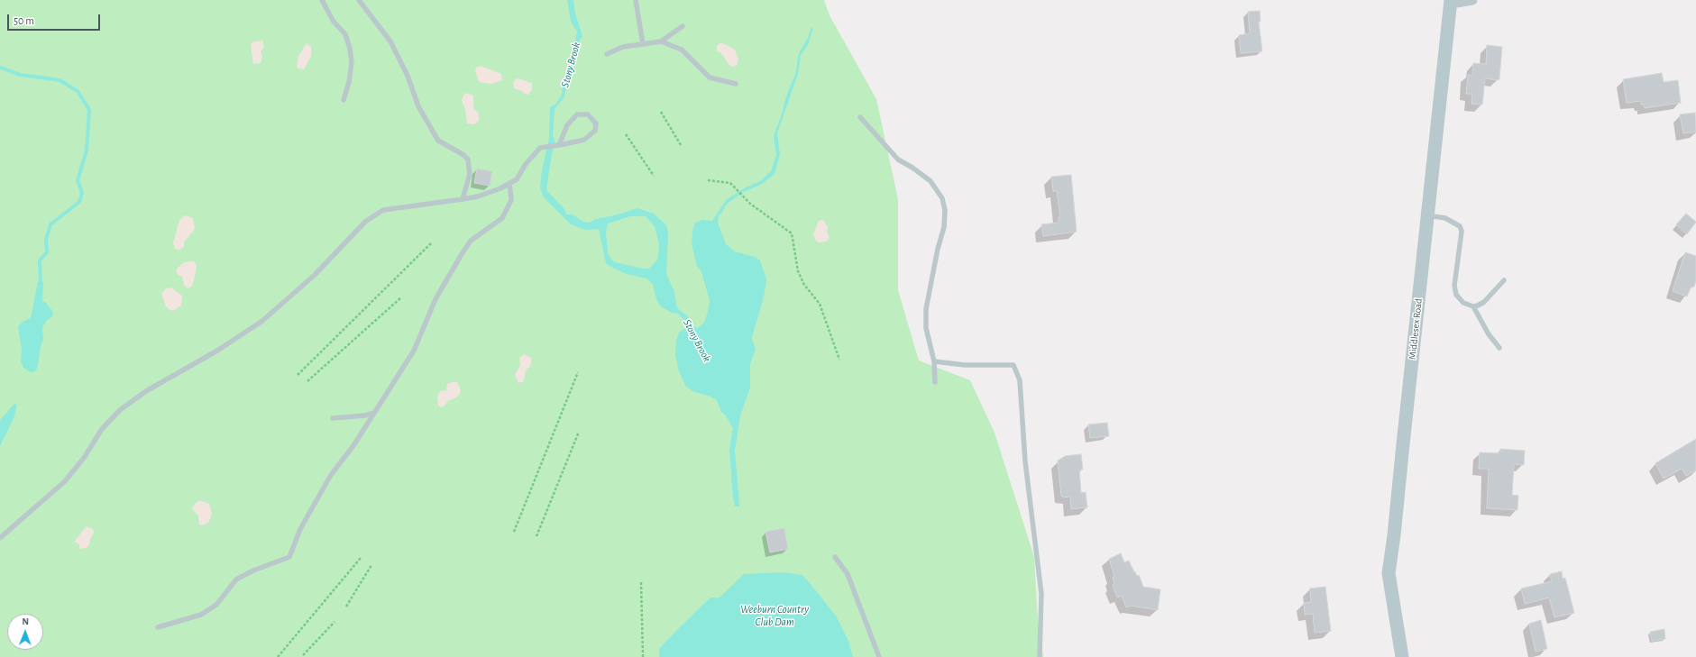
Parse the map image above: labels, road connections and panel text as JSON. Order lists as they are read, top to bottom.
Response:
{
  "streets": {
    "main road": ["Middlesex Road"]
  },
  "water": ["Stony Brook", "Weeburn Country Club Dam"],
  "scale_bar": "50 m",
  "north": "top"
}
